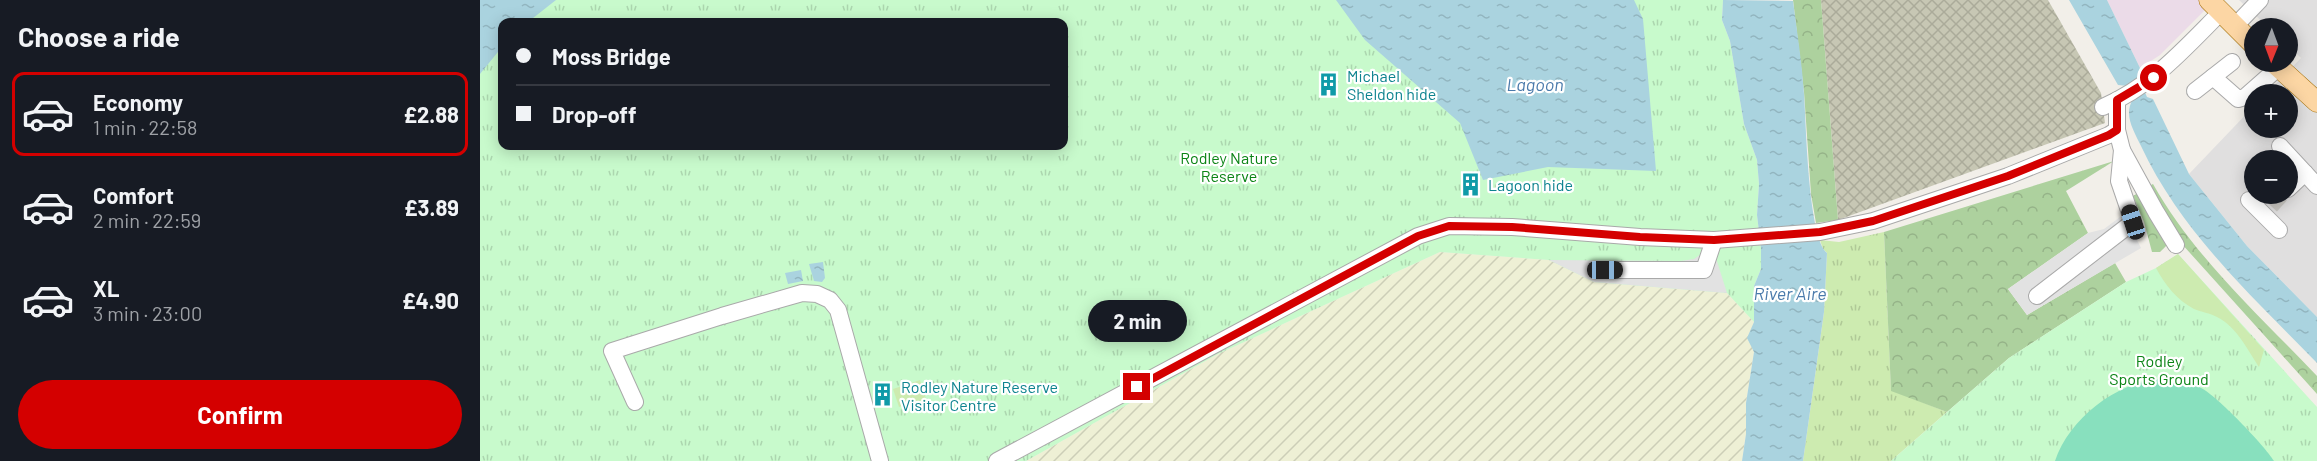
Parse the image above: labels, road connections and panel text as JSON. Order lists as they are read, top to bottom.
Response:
{
  "water": ["Lagoon", "River Aire"],
  "parks": ["Rodley Nature Reserve", "Rodley Sports Ground"],
  "places": {
    "building": ["Michael Sheldon hide", "Lagoon hide", "Rodley Nature Reserve Visitor Centre"]
  },
  "north": "bottom",
  "page": {
    "heading": "Choose a ride",
    "map_buttons": ["+", "−"],
    "banner": ["Moss Bridge", "Drop-off"],
    "list": [
      {
        "name": "Economy",
        "note": "1 min · 22:58",
        "value": "£2.88"
      },
      {
        "name": "Comfort",
        "note": "2 min · 22:59",
        "value": "£3.89"
      },
      {
        "name": "XL",
        "note": "3 min · 23:00",
        "value": "£4.90"
      }
    ],
    "bubble": "2 min",
    "buttons": "Confirm"
  }
}
